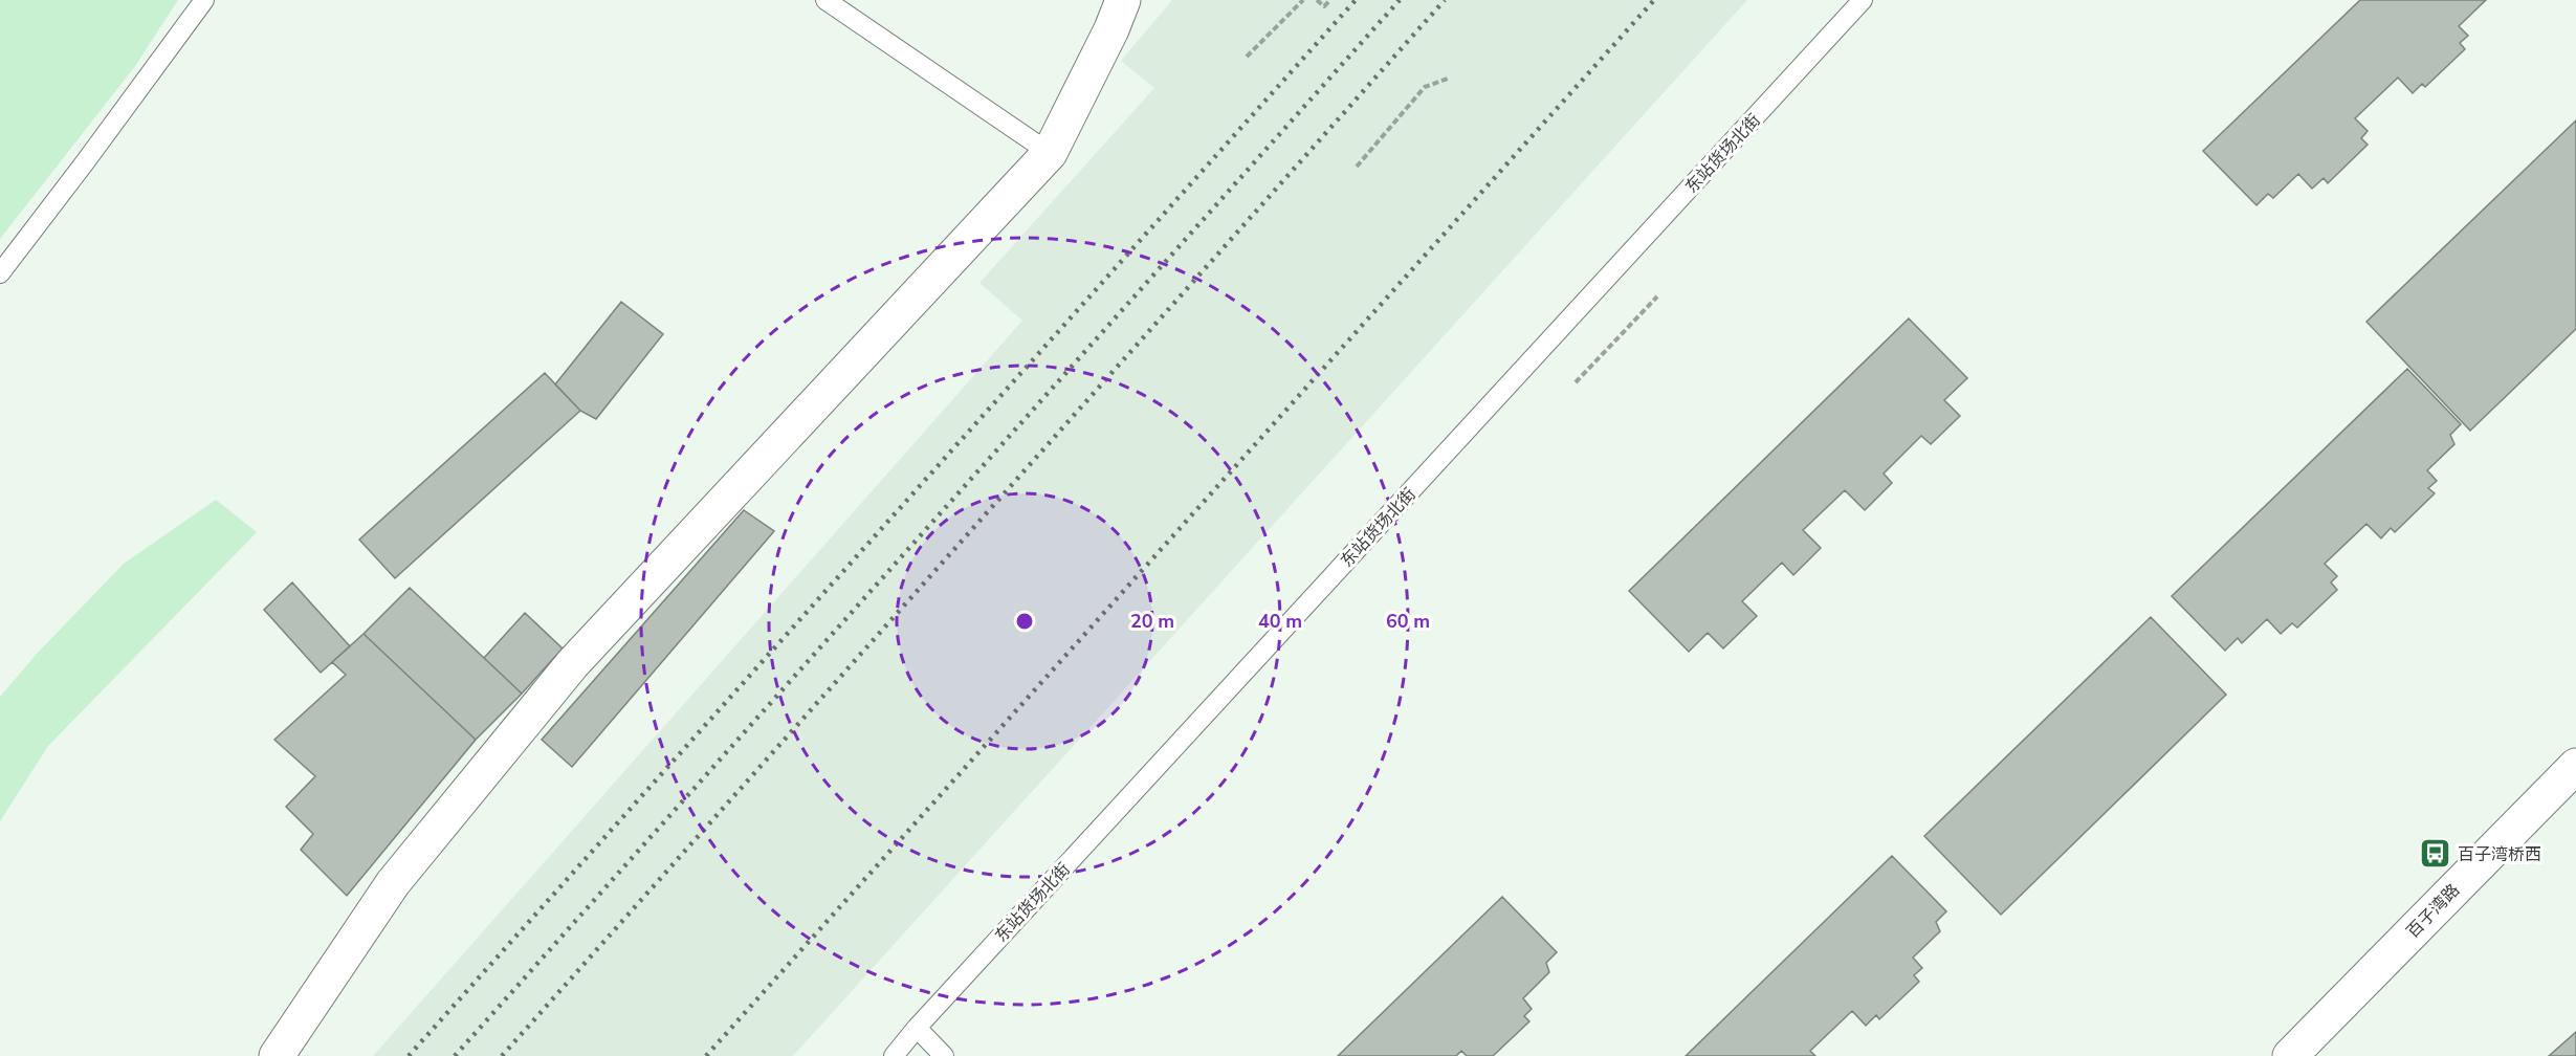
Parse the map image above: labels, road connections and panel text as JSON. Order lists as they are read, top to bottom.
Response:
{
  "streets": {
    "street": ["百子湾路"],
    "lane": ["东站货场北街"]
  },
  "places": {
    "bus stop": ["百子湾桥西"]
  },
  "rings": ["20 m", "40 m", "60 m"]
}
